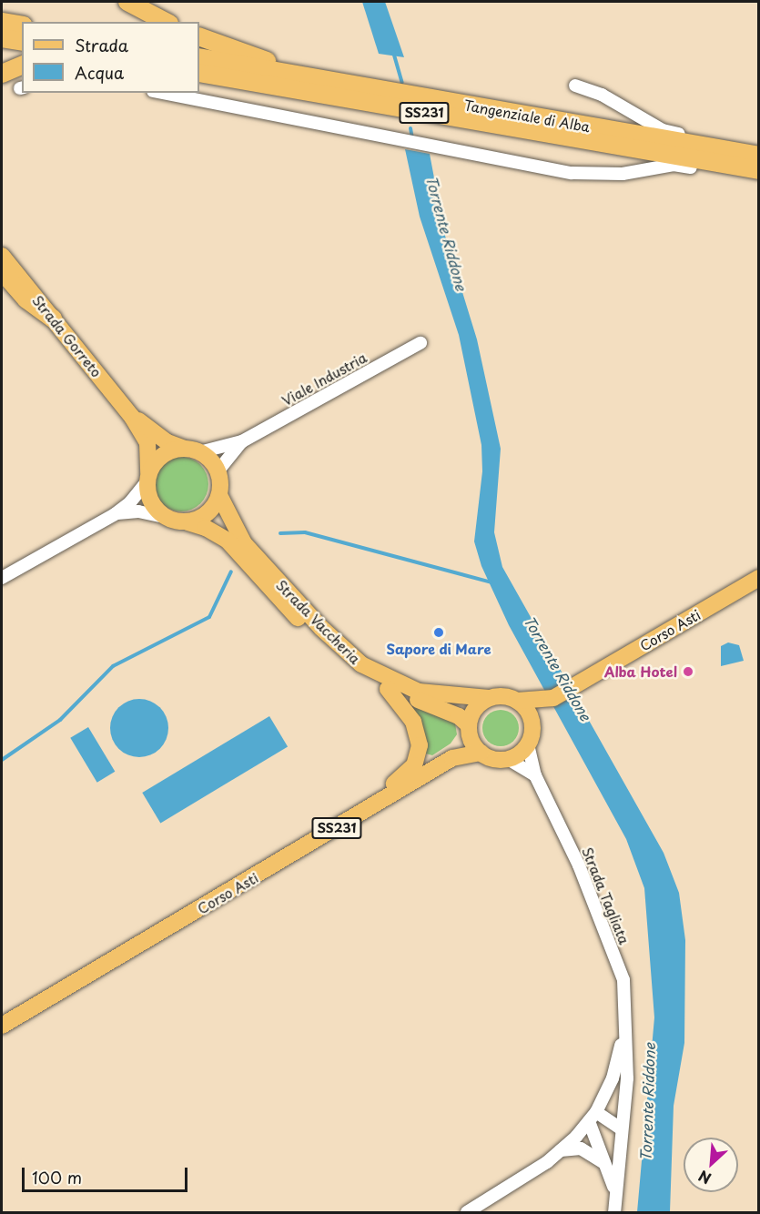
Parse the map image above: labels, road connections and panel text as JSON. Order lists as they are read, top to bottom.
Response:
{
  "streets": {
    "highway": ["SS231", "Tangenziale di Alba"],
    "main road": ["Strada Gorreto", "Strada Vaccheria", "Corso Asti"],
    "street": ["Viale Industria", "Strada Tagliata"]
  },
  "crossings": [
    ["SS231", "Strada Vaccheria"],
    ["SS231", "Corso Asti"],
    ["SS231", "Strada Tagliata"],
    ["Strada Gorreto", "Viale Industria"],
    ["Strada Gorreto", "Strada Vaccheria"],
    ["Viale Industria", "Strada Vaccheria"],
    ["Strada Vaccheria", "Strada Tagliata"]
  ],
  "water": ["Torrente Riddone"],
  "places": ["Sapore di Mare", "Alba Hotel"],
  "legend": ["Strada", "Acqua"],
  "scale_bar": "100 m",
  "north": "bottom left"
}
